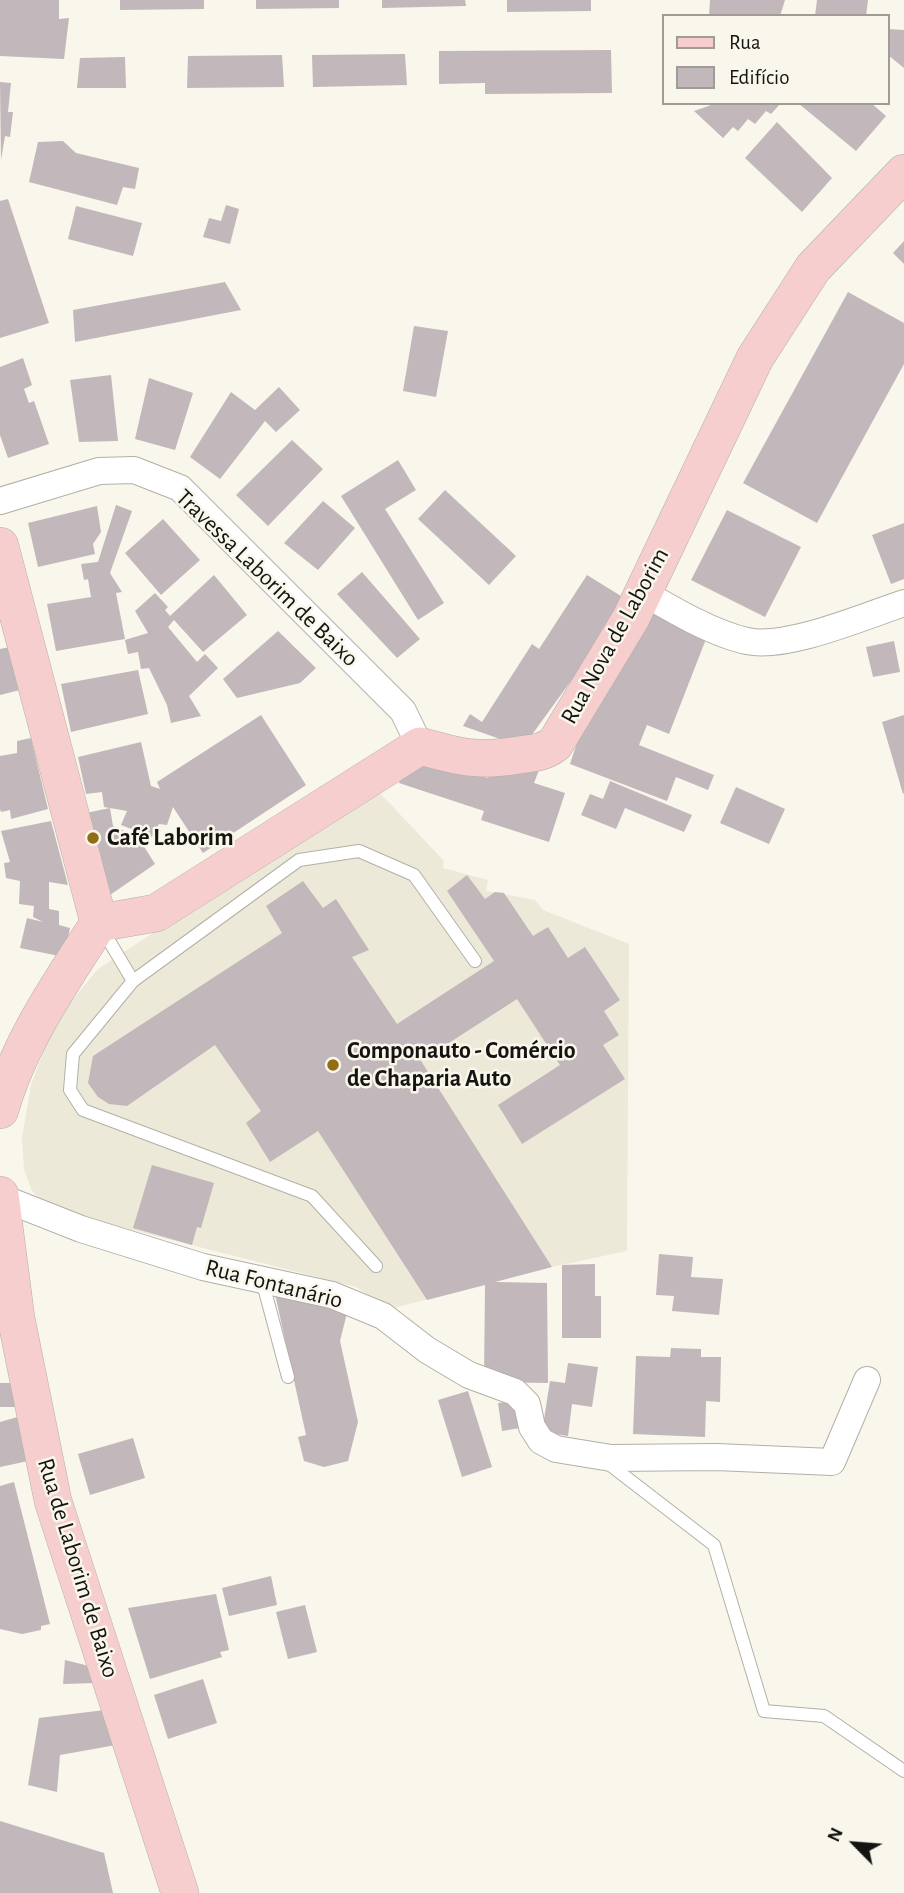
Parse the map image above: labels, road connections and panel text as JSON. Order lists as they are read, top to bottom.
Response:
{
  "streets": {
    "main road": ["Rua Nova de Laborim", "Rua de Laborim de Baixo"],
    "street": ["Travessa Laborim de Baixo", "Rua Fontanário"]
  },
  "crossings": [
    ["Travessa Laborim de Baixo", "Rua Nova de Laborim"],
    ["Rua Fontanário", "Rua de Laborim de Baixo"]
  ],
  "places": ["Café Laborim", "Componauto - Comércio de Chaparia Auto"],
  "legend": ["Rua", "Edifício"],
  "north": "top left"
}
